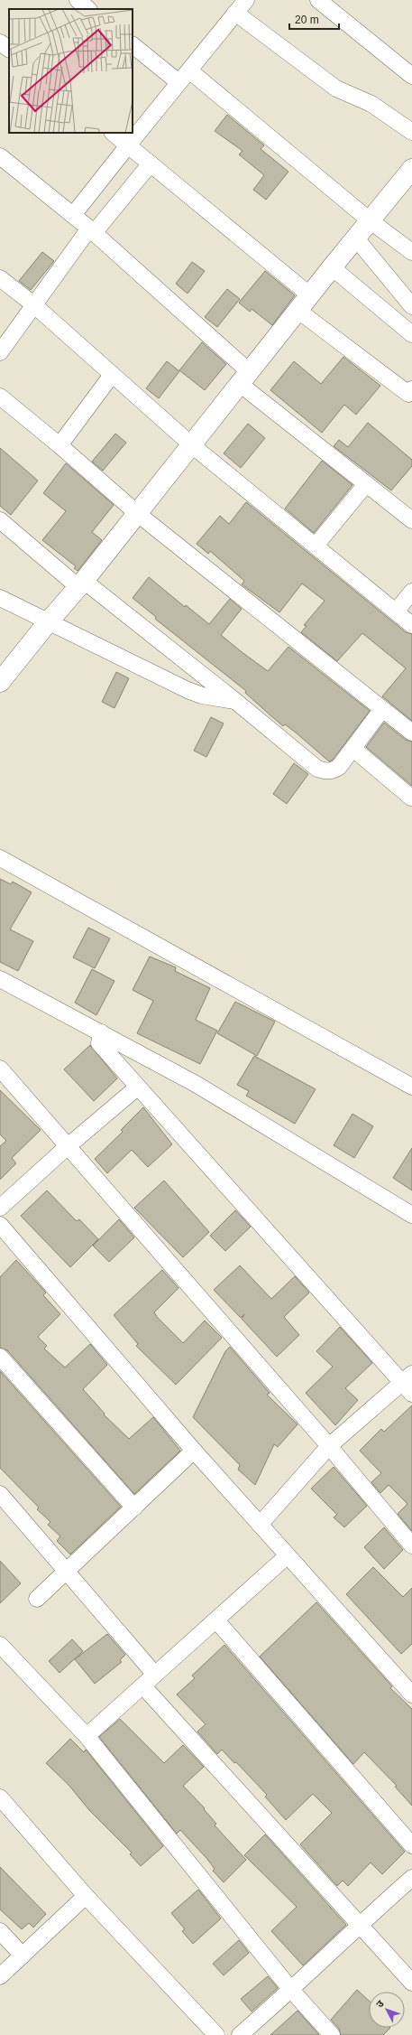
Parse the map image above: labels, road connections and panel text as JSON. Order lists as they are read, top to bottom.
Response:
{
  "scale_bar": "20 m",
  "north": "top left"
}
